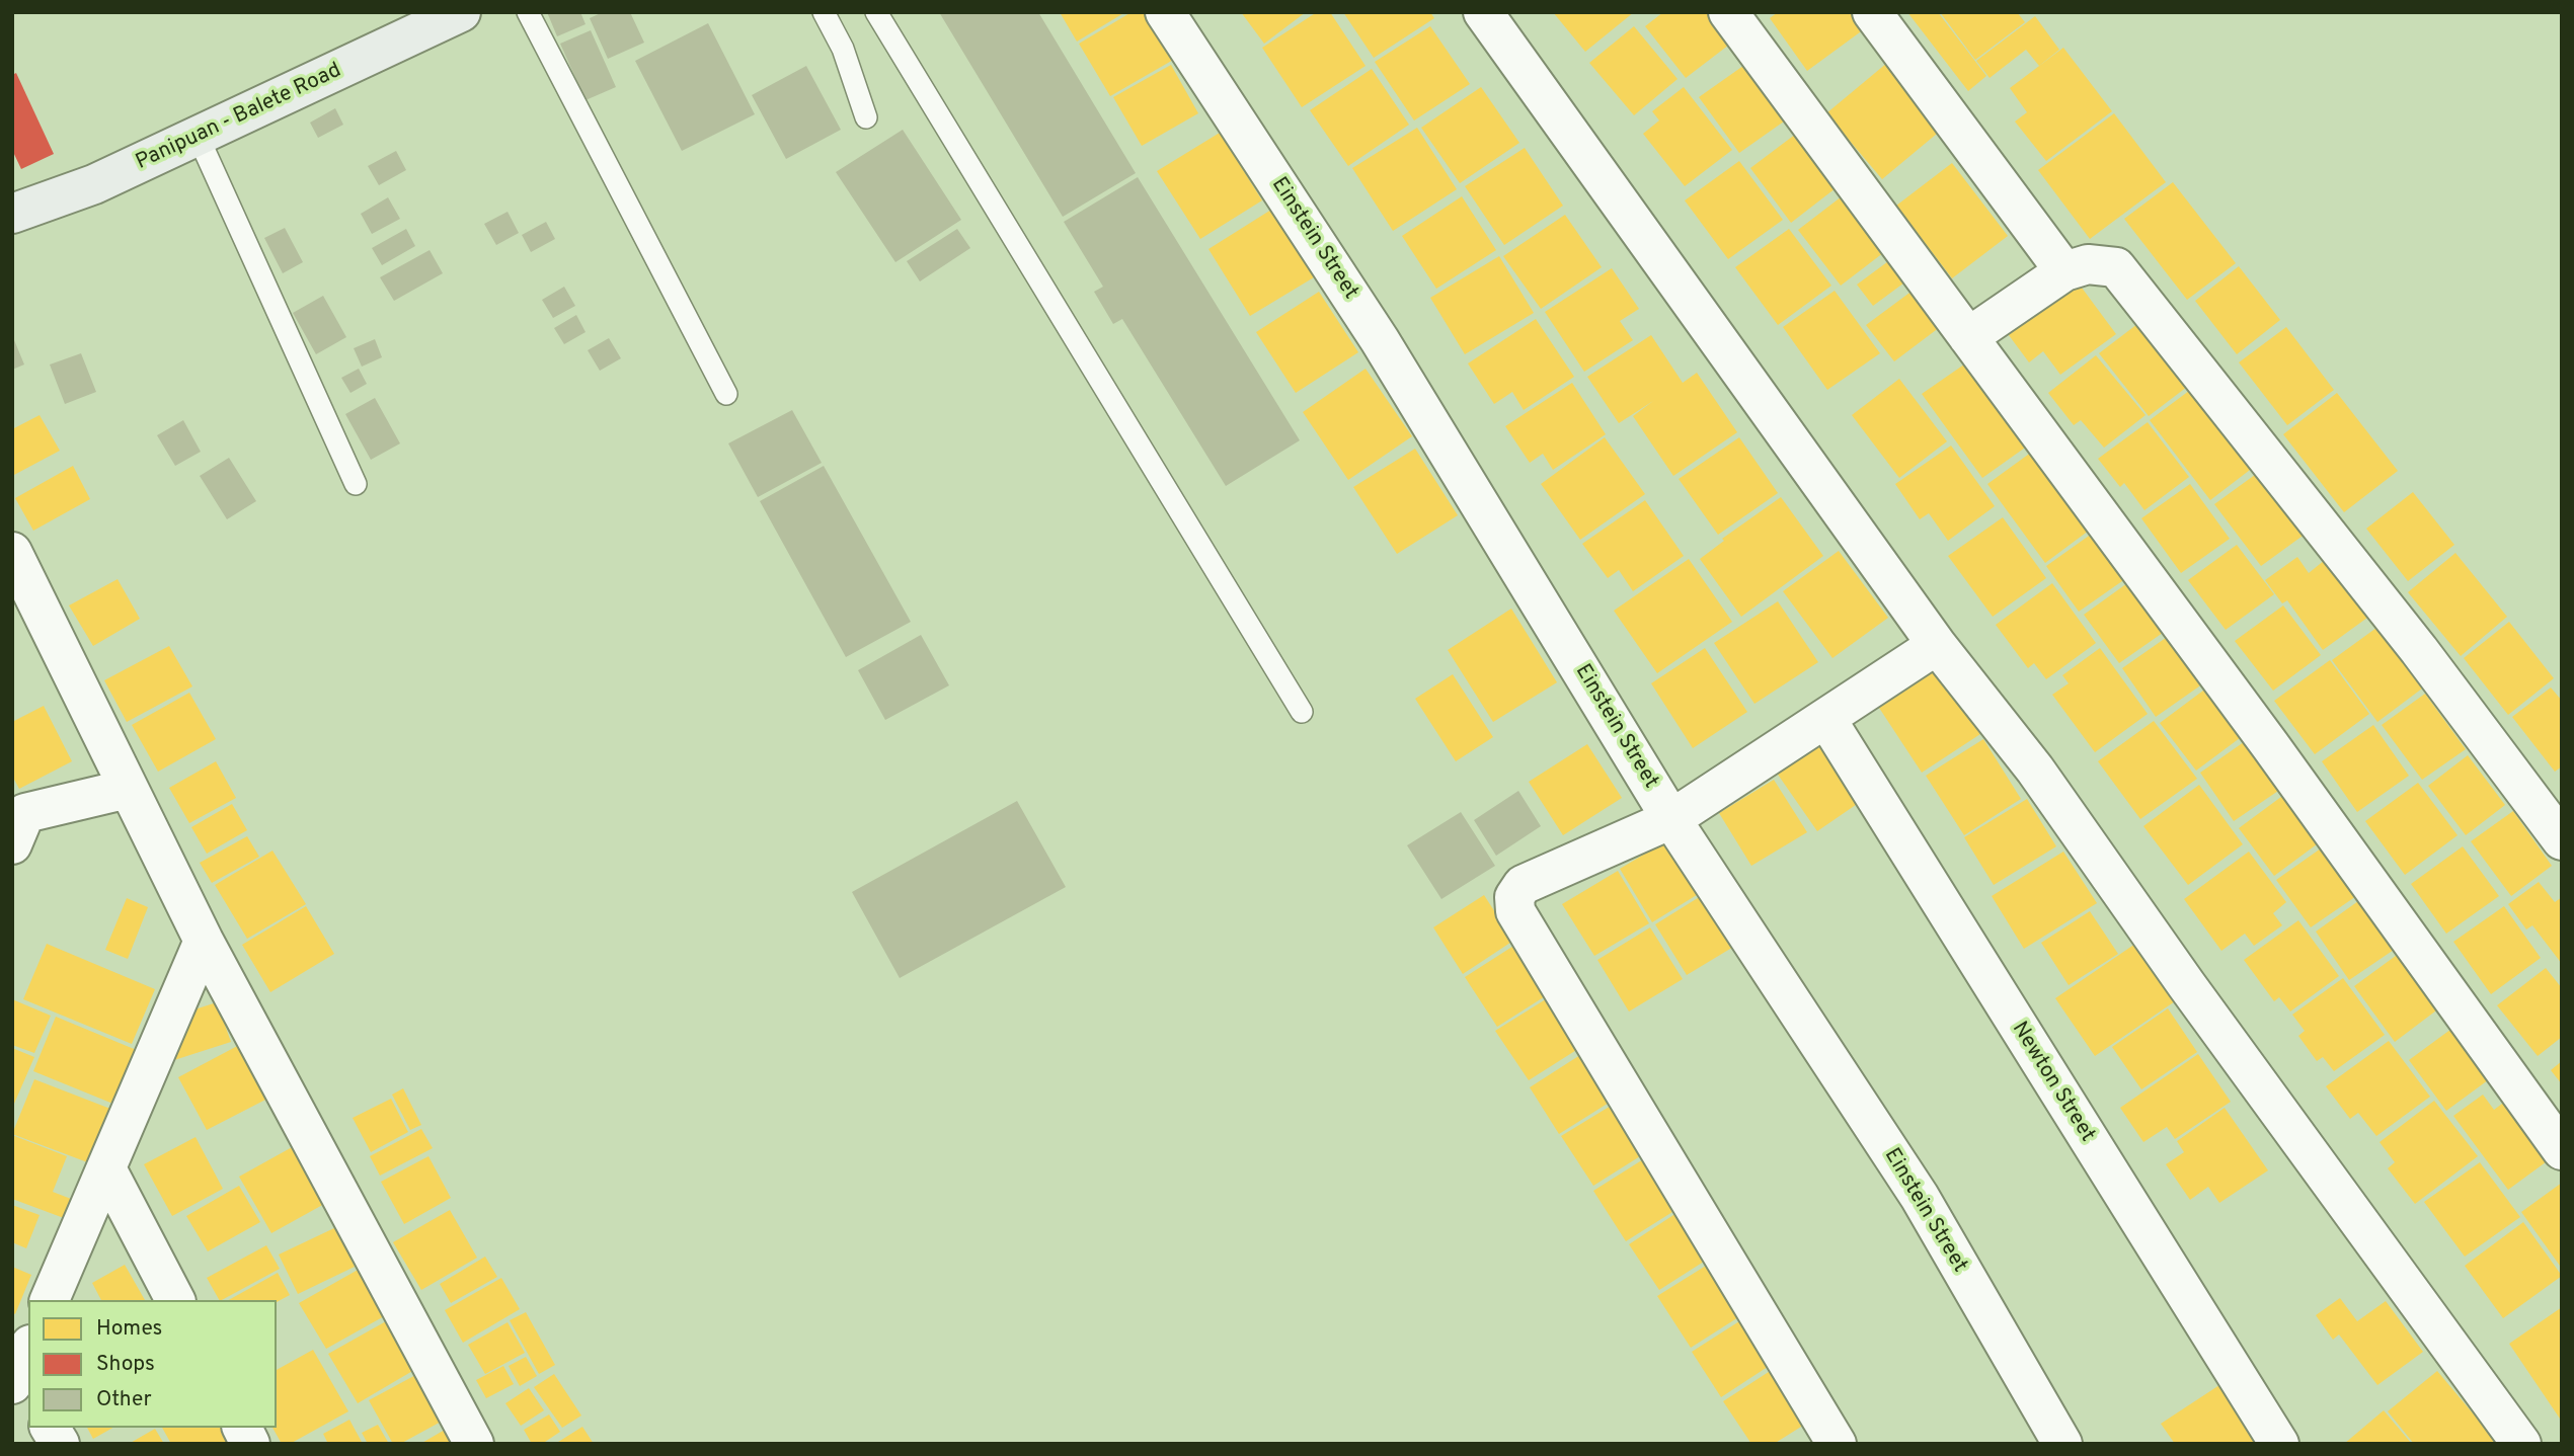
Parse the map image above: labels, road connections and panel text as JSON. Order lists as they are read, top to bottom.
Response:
{
  "streets": {
    "main road": ["Panipuan - Balete Road"],
    "street": ["Einstein Street", "Newton Street"]
  },
  "legend": ["Homes", "Shops", "Other"]
}
